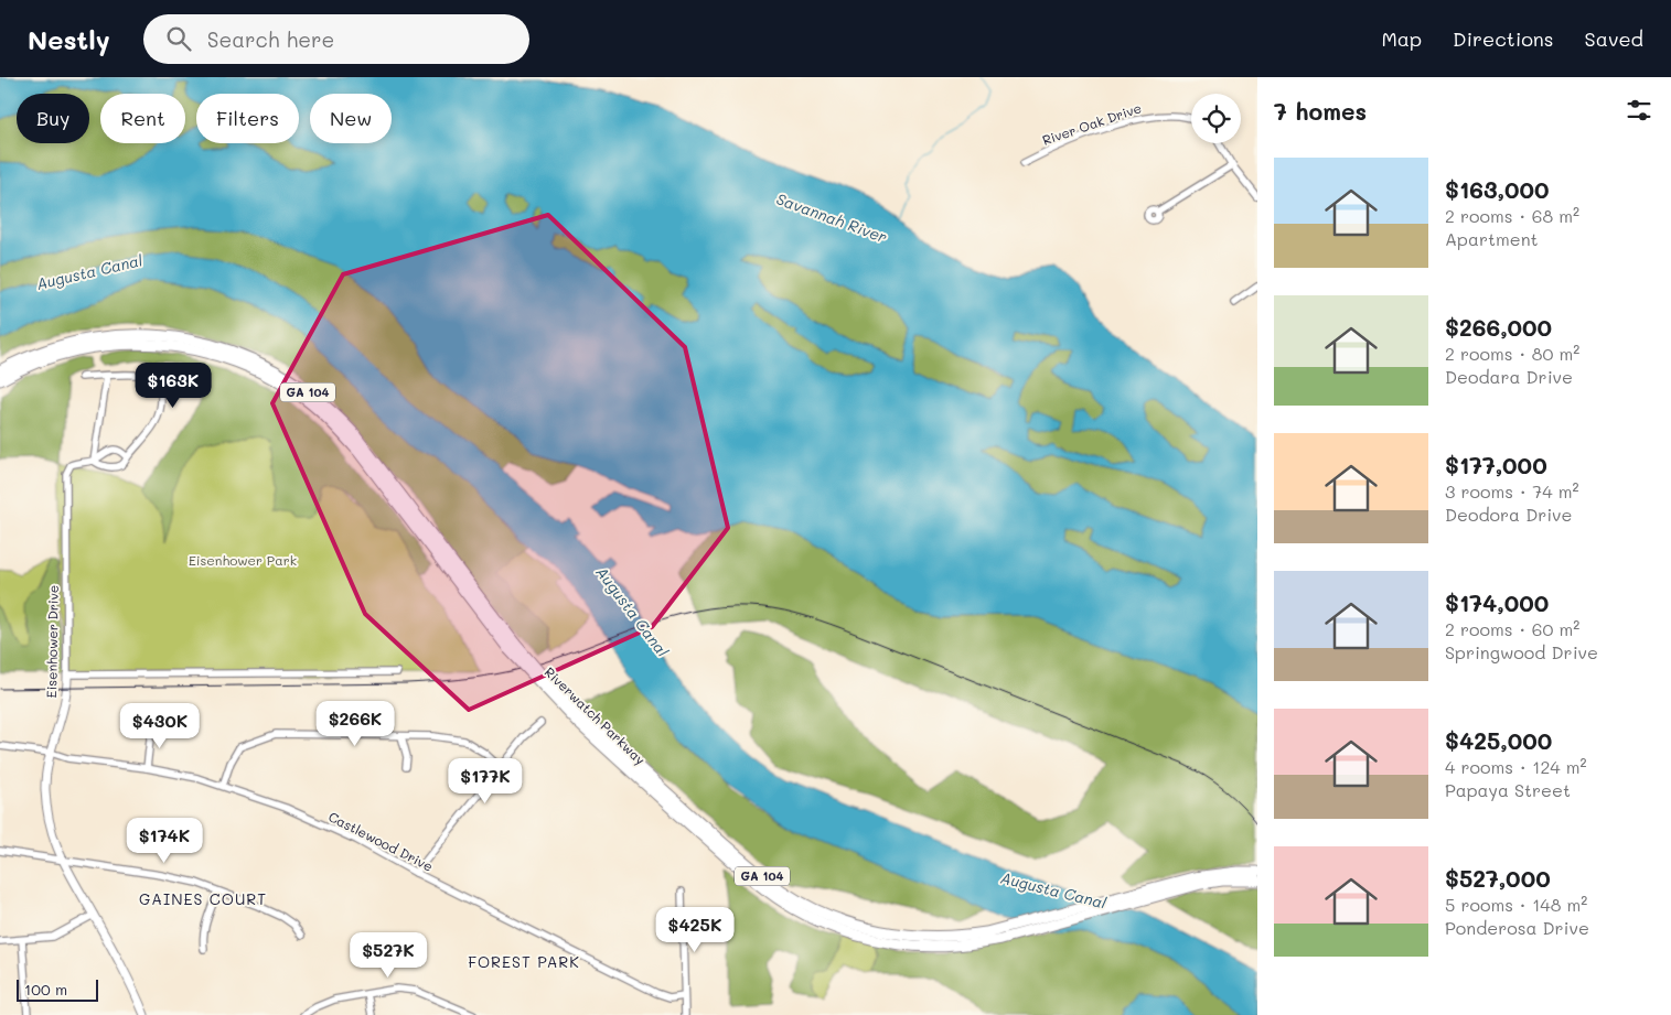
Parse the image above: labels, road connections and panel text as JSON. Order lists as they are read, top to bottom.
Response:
{
  "streets": {
    "main road": ["GA 104", "Riverwatch Parkway"],
    "street": ["River Oak Drive", "Eisenhower Drive", "Castlewood Drive"]
  },
  "crossings": [
    ["Eisenhower Drive", "Castlewood Drive"]
  ],
  "districts": ["GAINES COURT", "FOREST PARK"],
  "water": ["Savannah River", "Augusta Canal"],
  "parks": ["Eisenhower Park"],
  "scale_bar": "100 m",
  "page": {
    "header": "Nestly",
    "search": "Search here",
    "nav": ["Map", "Directions", "Saved"],
    "heading": "7 homes",
    "chip": [
      "Buy",
      "Rent",
      "Filters",
      "New"
    ],
    "list": [
      {
        "name": "$163,000",
        "note": "2 rooms · 68 m² · Apartment"
      },
      {
        "name": "$266,000",
        "note": "2 rooms · 80 m² · Deodara Drive"
      },
      {
        "name": "$177,000",
        "note": "3 rooms · 74 m² · Deodora Drive"
      },
      {
        "name": "$174,000",
        "note": "2 rooms · 60 m² · Springwood Drive"
      },
      {
        "name": "$425,000",
        "note": "4 rooms · 124 m² · Papaya Street"
      },
      {
        "name": "$527,000",
        "note": "5 rooms · 148 m² · Ponderosa Drive"
      }
    ],
    "price": [
      "$163K",
      "$266K",
      "$430K",
      "$177K",
      "$174K",
      "$425K",
      "$527K"
    ],
    "scale": "100 m"
  }
}
